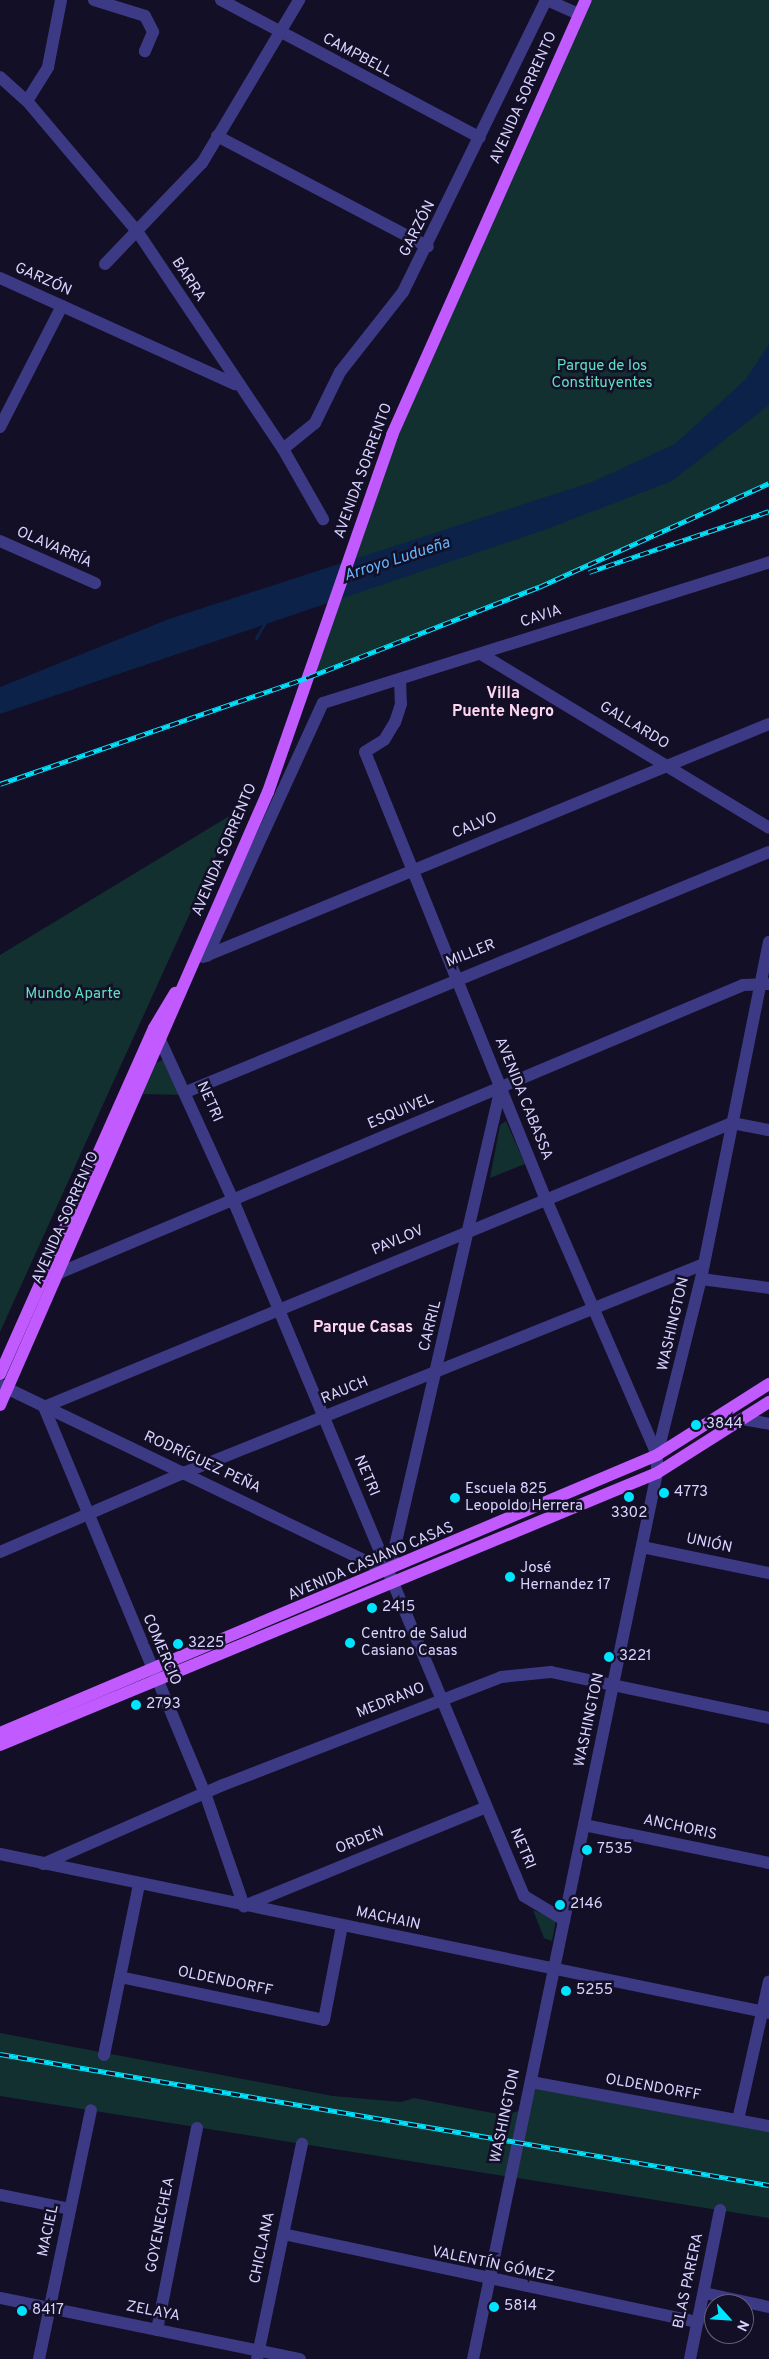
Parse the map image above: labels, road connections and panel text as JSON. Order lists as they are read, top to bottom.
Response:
{
  "streets": {
    "main road": ["AVENIDA SORRENTO", "AVENIDA CASIANO CASAS"],
    "street": [
      "CAMPBELL",
      "GARZÓN",
      "BARRA",
      "OLAVARRÍA",
      "CAVIA",
      "GALLARDO",
      "CALVO",
      "MILLER",
      "AVENIDA CABASSA",
      "NETRI",
      "ESQUIVEL",
      "PAVLOV",
      "WASHINGTON",
      "CARRIL",
      "RAUCH",
      "RODRÍGUEZ PEÑA",
      "UNIÓN",
      "COMERCIO",
      "MEDRANO",
      "ANCHORIS",
      "ORDEN",
      "MACHAIN",
      "OLDENDORFF",
      "GOYENECHEA",
      "MACIEL",
      "CHICLANA",
      "VALENTÍN GÓMEZ",
      "BLAS PARERA",
      "ZELAYA"
    ]
  },
  "crossings": [
    ["CAMPBELL", "GARZÓN"],
    ["AVENIDA SORRENTO", "CALVO"],
    ["AVENIDA SORRENTO", "NETRI"],
    ["AVENIDA SORRENTO", "ESQUIVEL"],
    ["AVENIDA SORRENTO", "RODRÍGUEZ PEÑA"],
    ["GARZÓN", "BARRA"],
    ["CAVIA", "GALLARDO"],
    ["CAVIA", "CALVO"],
    ["CAVIA", "AVENIDA CABASSA"],
    ["GALLARDO", "CALVO"],
    ["CALVO", "AVENIDA CABASSA"],
    ["MILLER", "AVENIDA CABASSA"],
    ["MILLER", "NETRI"],
    ["AVENIDA CABASSA", "ESQUIVEL"],
    ["AVENIDA CABASSA", "PAVLOV"],
    ["AVENIDA CABASSA", "WASHINGTON"],
    ["AVENIDA CABASSA", "CARRIL"],
    ["AVENIDA CABASSA", "RAUCH"],
    ["AVENIDA CABASSA", "AVENIDA CASIANO CASAS"],
    ["NETRI", "ESQUIVEL"],
    ["NETRI", "PAVLOV"],
    ["NETRI", "WASHINGTON"],
    ["NETRI", "CARRIL"],
    ["NETRI", "RAUCH"],
    ["NETRI", "RODRÍGUEZ PEÑA"],
    ["NETRI", "AVENIDA CASIANO CASAS"],
    ["NETRI", "MEDRANO"],
    ["NETRI", "ORDEN"],
    ["ESQUIVEL", "WASHINGTON"],
    ["ESQUIVEL", "CARRIL"],
    ["PAVLOV", "WASHINGTON"],
    ["PAVLOV", "CARRIL"],
    ["PAVLOV", "RODRÍGUEZ PEÑA"],
    ["PAVLOV", "COMERCIO"],
    ["WASHINGTON", "RAUCH"],
    ["WASHINGTON", "UNIÓN"],
    ["WASHINGTON", "AVENIDA CASIANO CASAS"],
    ["WASHINGTON", "MEDRANO"],
    ["WASHINGTON", "ANCHORIS"],
    ["WASHINGTON", "MACHAIN"],
    ["WASHINGTON", "OLDENDORFF"],
    ["WASHINGTON", "VALENTÍN GÓMEZ"],
    ["CARRIL", "RAUCH"],
    ["CARRIL", "RODRÍGUEZ PEÑA"],
    ["CARRIL", "AVENIDA CASIANO CASAS"],
    ["RAUCH", "RODRÍGUEZ PEÑA"],
    ["RAUCH", "COMERCIO"],
    ["RODRÍGUEZ PEÑA", "AVENIDA CASIANO CASAS"],
    ["RODRÍGUEZ PEÑA", "COMERCIO"],
    ["AVENIDA CASIANO CASAS", "COMERCIO"],
    ["COMERCIO", "MEDRANO"],
    ["COMERCIO", "ORDEN"],
    ["COMERCIO", "MACHAIN"],
    ["MEDRANO", "MACHAIN"],
    ["ORDEN", "MACHAIN"],
    ["MACHAIN", "OLDENDORFF"],
    ["GOYENECHEA", "ZELAYA"],
    ["MACIEL", "ZELAYA"],
    ["CHICLANA", "VALENTÍN GÓMEZ"],
    ["CHICLANA", "ZELAYA"],
    ["VALENTÍN GÓMEZ", "BLAS PARERA"]
  ],
  "districts": ["Villa Puente Negro", "Parque Casas"],
  "water": ["Arroyo Ludueña"],
  "parks": ["Parque de los Constituyentes", "Mundo Aparte"],
  "places": [
    "3844",
    "4773",
    "3302",
    "Escuela 825 Leopoldo Herrera",
    "José Hernandez 17",
    "2415",
    "Centro de Salud Casiano Casas",
    "3225",
    "3221",
    "2793",
    "7535",
    "2146",
    "5255",
    "5814",
    "8417"
  ],
  "north": "bottom right"
}
